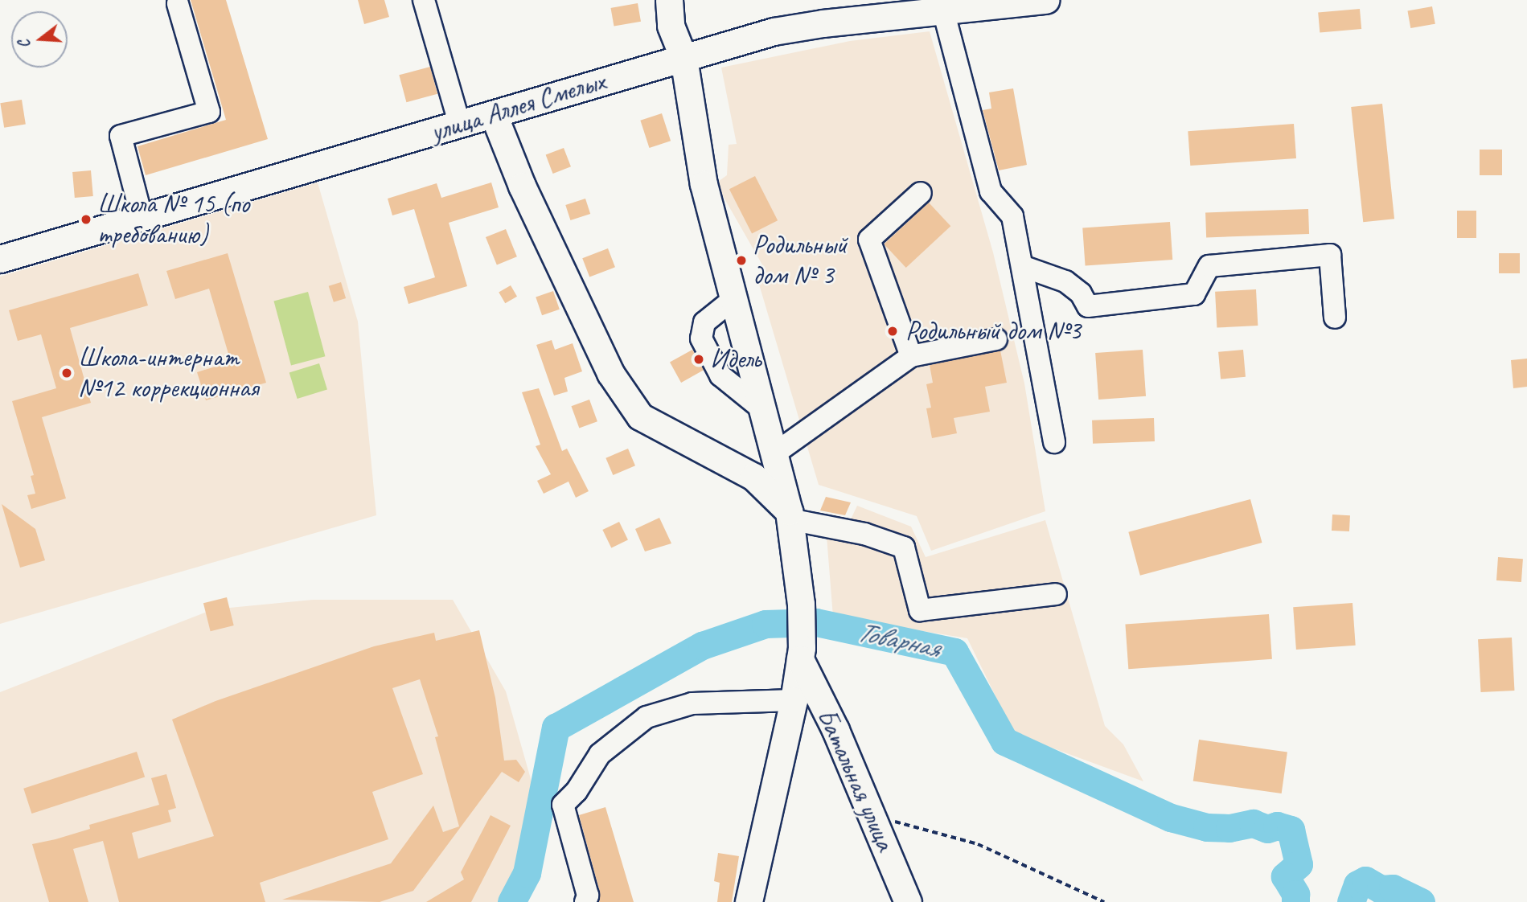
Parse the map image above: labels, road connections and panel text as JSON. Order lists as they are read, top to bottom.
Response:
{
  "streets": {
    "main road": ["улица Аллея Смелых", "Батальная улица"]
  },
  "water": ["Товарная"],
  "places": [
    "Школа № 15 (по требованию)",
    "Родильный дом № 3",
    "Родильный дом №3",
    "Идель",
    "Школа-интернат №12 коррекционная"
  ],
  "north": "left"
}
